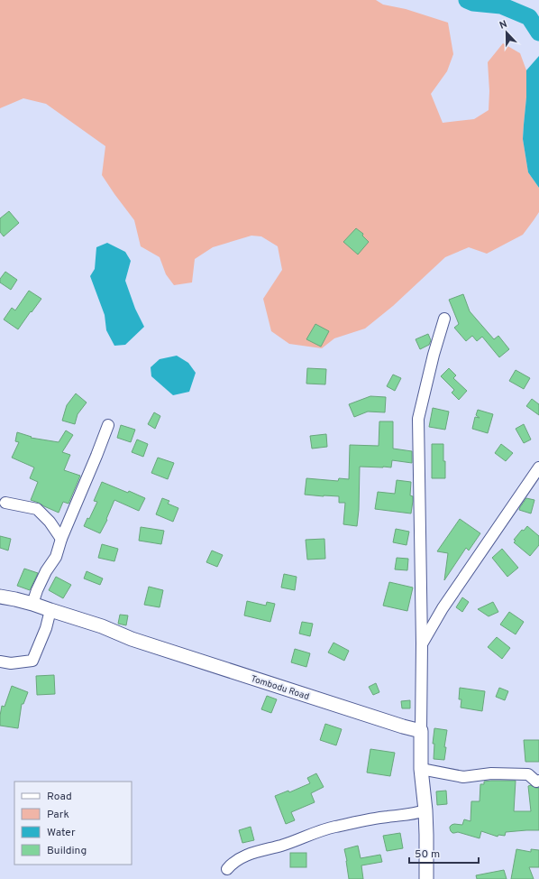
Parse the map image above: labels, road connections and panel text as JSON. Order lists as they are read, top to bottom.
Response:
{
  "streets": {
    "main road": ["Tombodu Road"]
  },
  "legend": [
    "Road",
    "Park",
    "Water",
    "Building"
  ],
  "scale_bar": "50 m",
  "north": "top"
}
